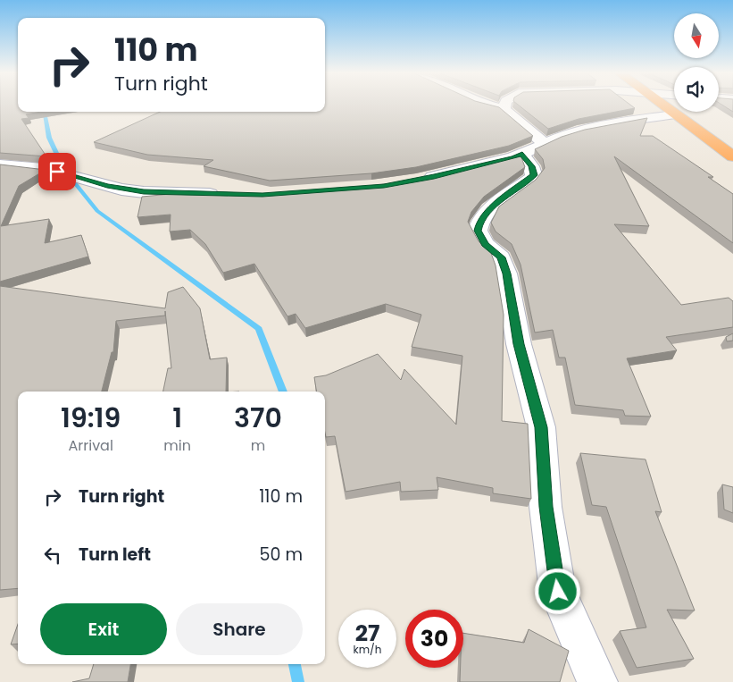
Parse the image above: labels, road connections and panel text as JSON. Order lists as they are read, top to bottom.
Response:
{
  "north": "bottom",
  "page": {
    "turn": ["110 m", "Turn right"],
    "eta": [
      "19:19",
      "Arrival",
      "1",
      "min",
      "370",
      "m"
    ],
    "list": [
      {
        "name": "Turn right",
        "value": "110 m"
      },
      {
        "name": "Turn left",
        "value": "50 m"
      }
    ],
    "buttons": ["Exit", "Share"],
    "speed": "27 km/h",
    "limit": "30"
  }
}
